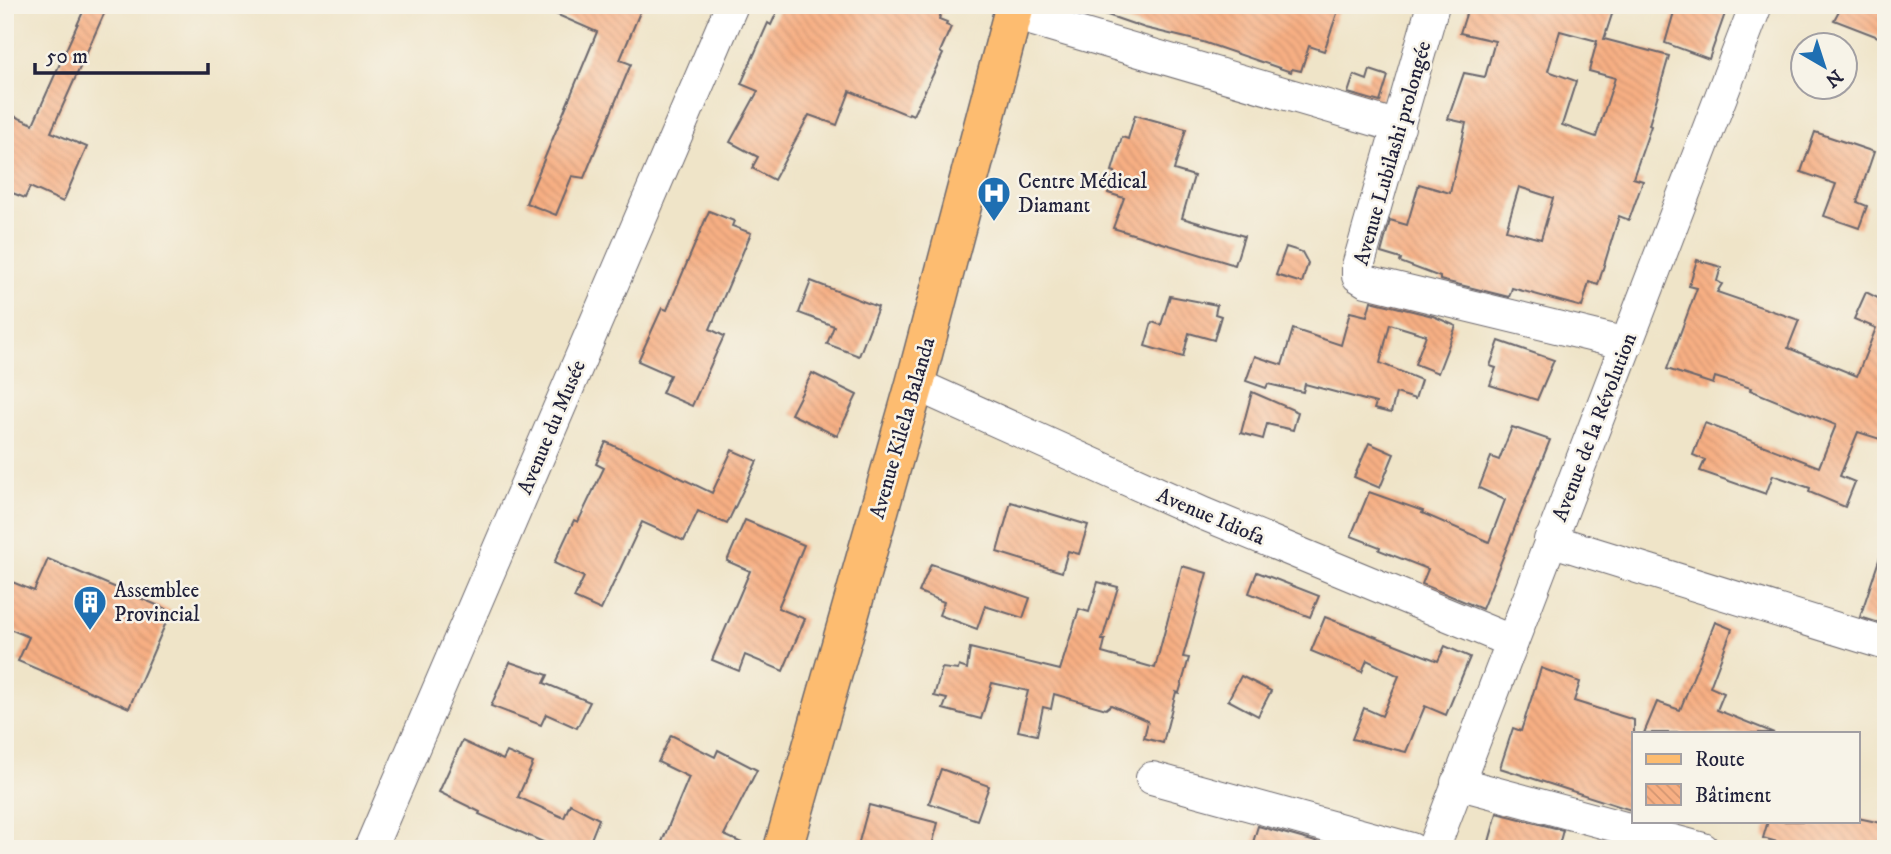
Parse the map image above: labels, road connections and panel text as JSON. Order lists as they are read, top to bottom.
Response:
{
  "streets": {
    "main road": ["Avenue Kilela Balanda"],
    "street": [
      "Avenue Lubilashi prolongée",
      "Avenue du Musée",
      "Avenue de la Révolution",
      "Avenue Idiofa"
    ]
  },
  "crossings": [
    ["Avenue Lubilashi prolongée", "Avenue de la Révolution"],
    ["Avenue de la Révolution", "Avenue Idiofa"],
    ["Avenue Kilela Balanda", "Avenue Idiofa"]
  ],
  "places": {
    "hospital": ["Centre Médical Diamant"],
    "building": ["Assemblee Provincial"]
  },
  "legend": ["Route", "Bâtiment"],
  "scale_bar": "50 m",
  "north": "bottom right"
}
